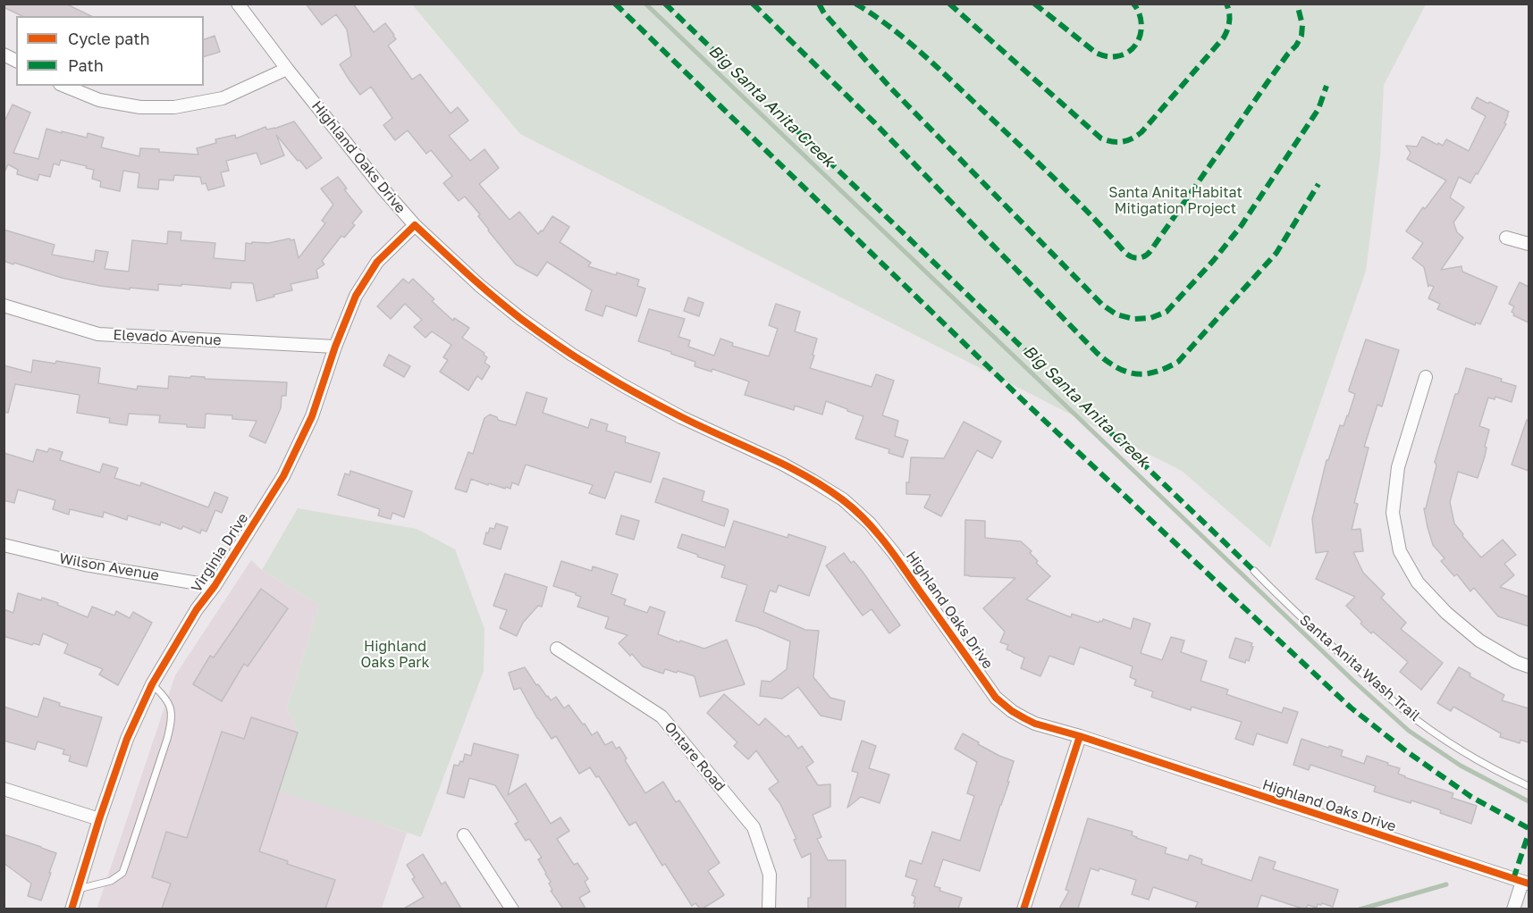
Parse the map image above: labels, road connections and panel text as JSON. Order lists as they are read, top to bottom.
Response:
{
  "streets": {
    "street": [
      "Highland Oaks Drive",
      "Elevado Avenue",
      "Virginia Drive",
      "Wilson Avenue",
      "Ontare Road"
    ],
    "lane": ["Santa Anita Wash Trail"]
  },
  "crossings": [
    ["Highland Oaks Drive", "Virginia Drive"],
    ["Elevado Avenue", "Virginia Drive"],
    ["Virginia Drive", "Wilson Avenue"]
  ],
  "water": ["Big Santa Anita Creek"],
  "parks": ["Santa Anita Habitat Mitigation Project", "Highland Oaks Park"],
  "legend": ["Cycle path", "Path"]
}
